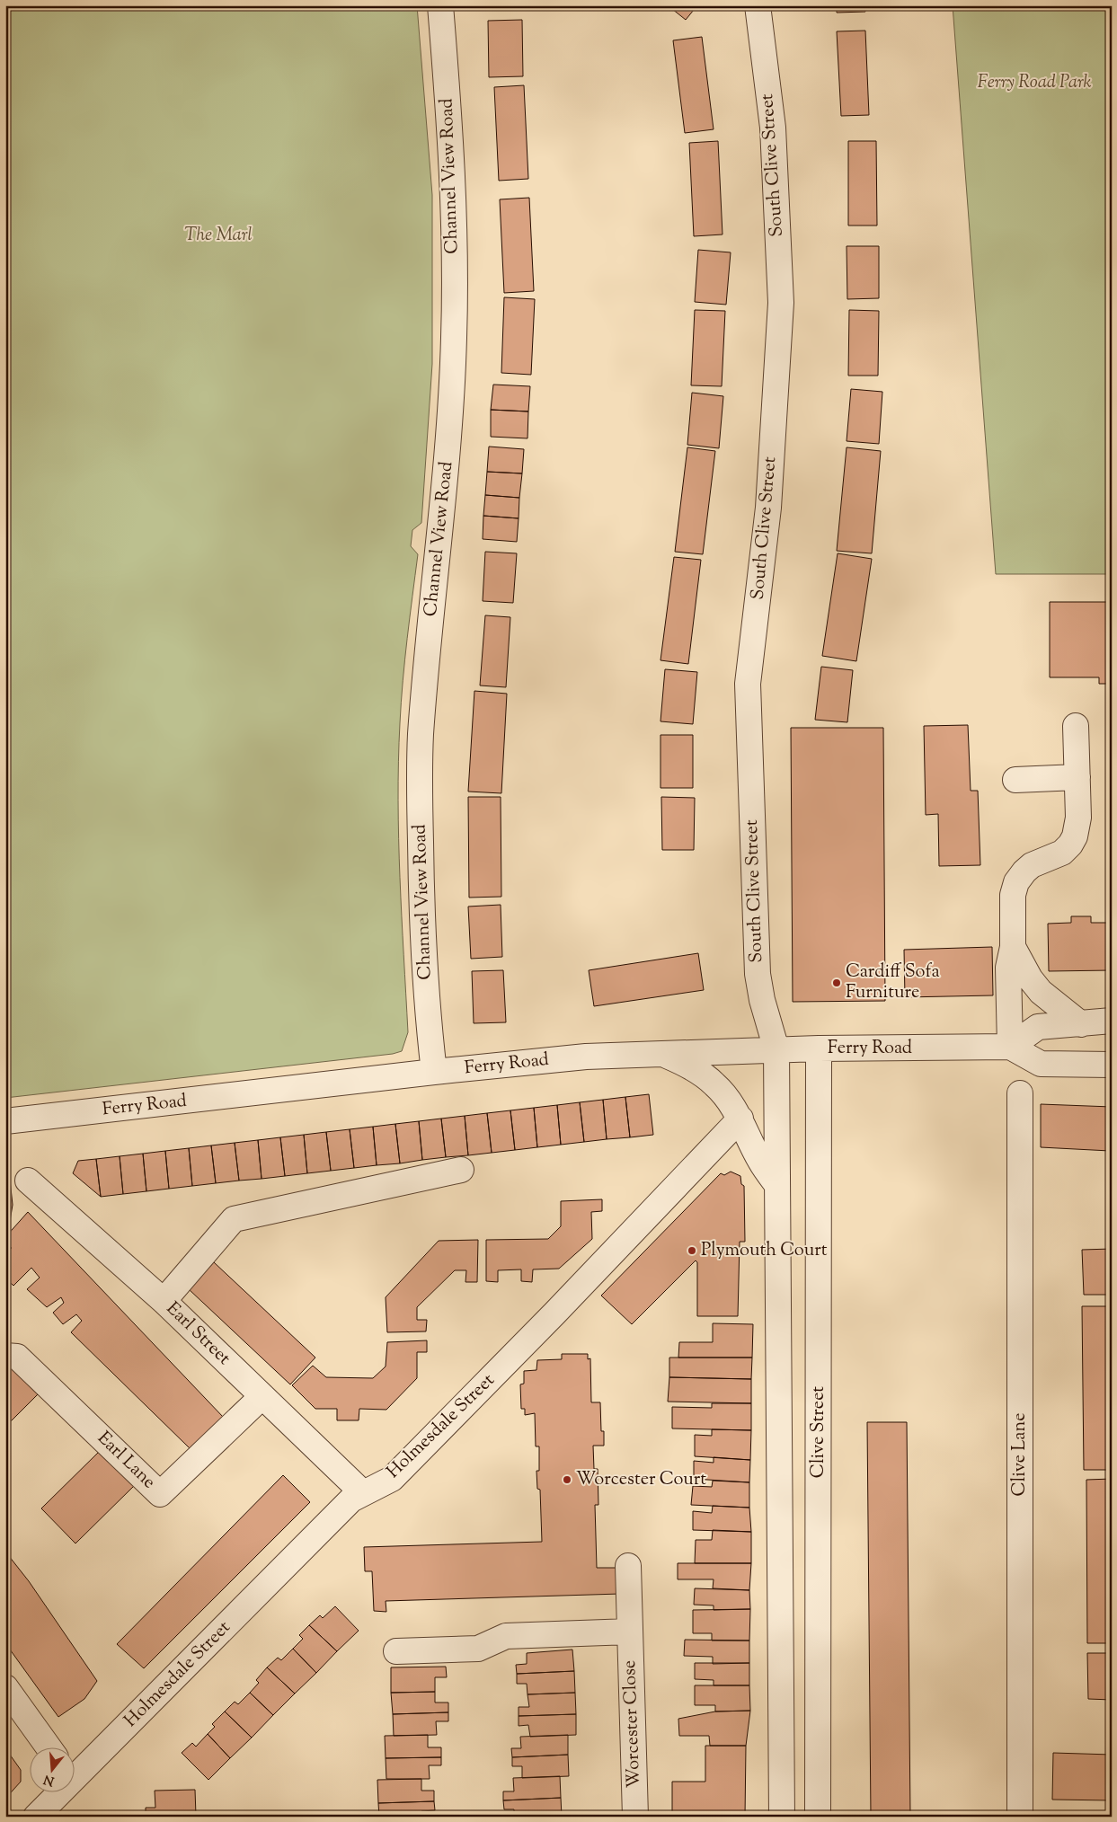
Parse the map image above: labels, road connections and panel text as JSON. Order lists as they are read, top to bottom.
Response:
{
  "streets": {
    "street": [
      "South Clive Street",
      "Channel View Road",
      "Ferry Road",
      "Earl Street",
      "Holmesdale Street",
      "Clive Street",
      "Clive Lane",
      "Earl Lane",
      "Worcester Close"
    ]
  },
  "crossings": [
    ["South Clive Street", "Ferry Road"],
    ["Channel View Road", "Ferry Road"],
    ["Ferry Road", "Clive Street"],
    ["Earl Street", "Holmesdale Street"],
    ["Earl Street", "Earl Lane"]
  ],
  "parks": ["Ferry Road Park", "The Marl"],
  "places": ["Cardiff Sofa Furniture", "Plymouth Court", "Worcester Court"],
  "north": "bottom"
}
